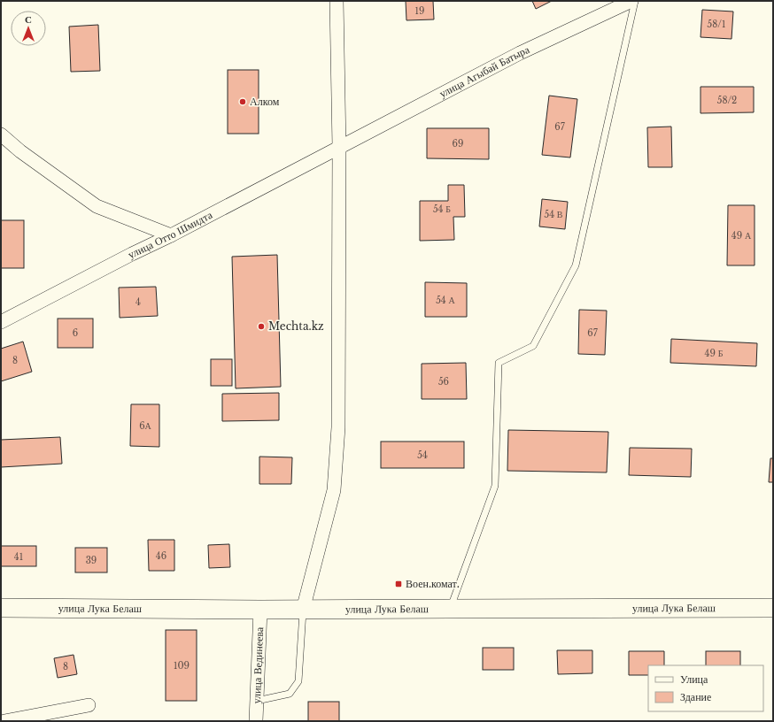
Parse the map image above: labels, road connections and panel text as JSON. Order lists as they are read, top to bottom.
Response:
{
  "streets": {
    "main road": ["улица Лука Белаш"],
    "street": ["улица Агыбай Батыра", "улица Отто Шмидта", "улица Вединеева"]
  },
  "crossings": [
    ["улица Агыбай Батыра", "улица Отто Шмидта"],
    ["улица Лука Белаш", "улица Вединеева"]
  ],
  "places": {
    "other": ["Алком", "Mechta.kz"],
    "transit": ["Воен.комат."]
  },
  "house_numbers": [
    "19",
    "58/1",
    "58/2",
    "67",
    "69",
    "54 Б",
    "54 В",
    "49 А",
    "54 А",
    "4",
    "6",
    "67",
    "49 Б",
    "8",
    "56",
    "6А",
    "54",
    "46",
    "41",
    "39",
    "109",
    "8"
  ],
  "legend": ["Улица", "Здание"],
  "north": "top"
}
